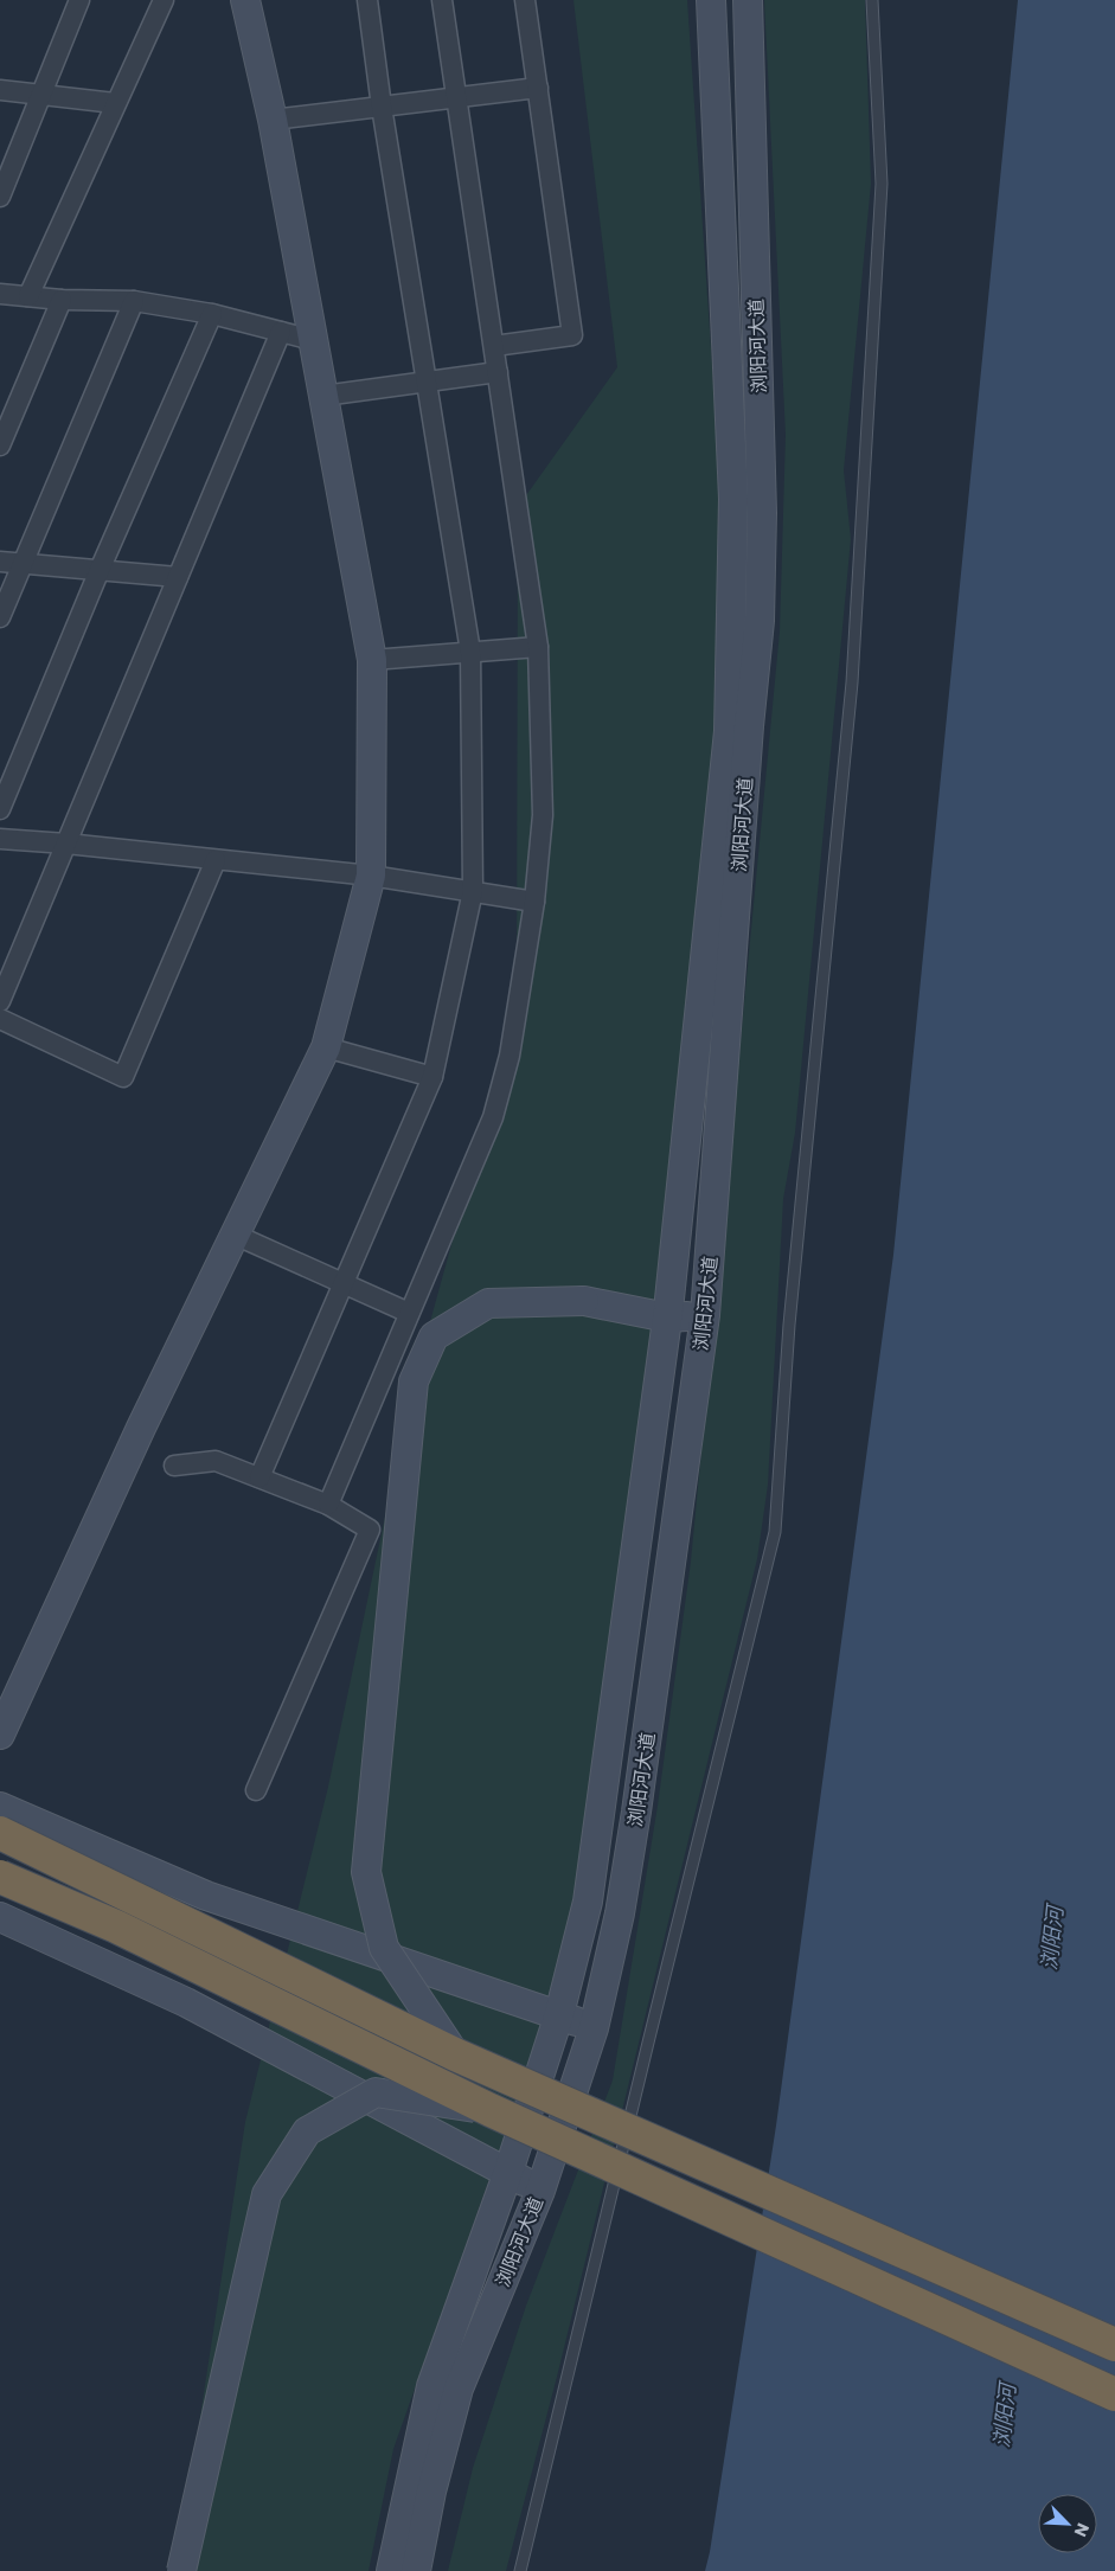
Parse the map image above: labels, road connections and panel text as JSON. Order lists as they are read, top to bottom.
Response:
{
  "streets": {
    "main road": ["浏阳河大道"]
  },
  "water": ["浏阳河"],
  "north": "bottom right"
}
